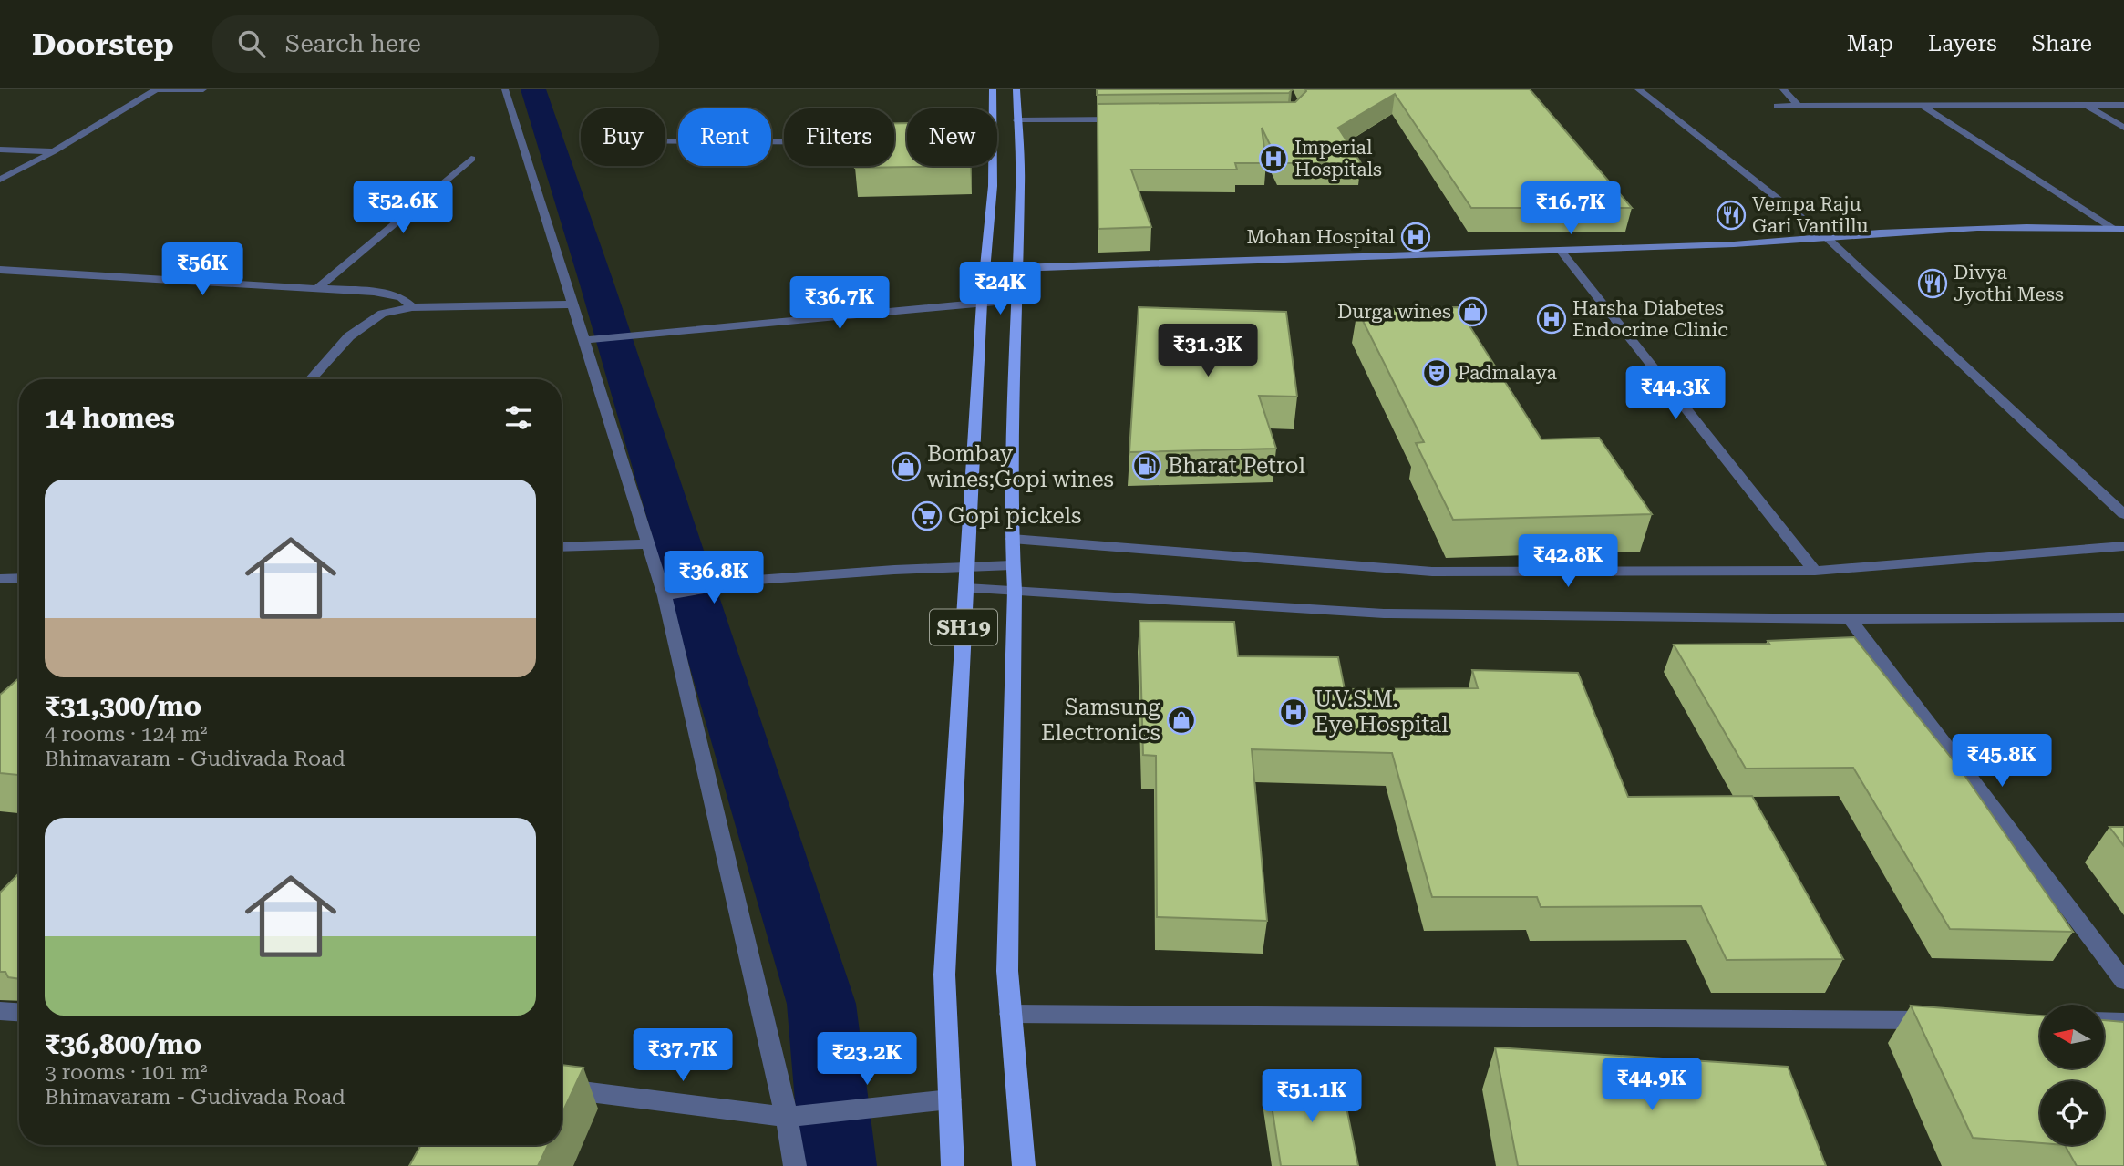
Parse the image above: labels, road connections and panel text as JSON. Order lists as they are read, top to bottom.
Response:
{
  "streets": {
    "main road": ["SH19"]
  },
  "places": {
    "hospital": [
      "Imperial Hospitals",
      "Mohan Hospital",
      "Harsha Diabetes Endocrine Clinic",
      "U.V.S.M. Eye Hospital"
    ],
    "restaurant": ["Vempa Raju Gari Vantillu", "Divya Jyothi Mess"],
    "shop": ["Durga wines", "Bombay wines;Gopi wines", "Samsung Electronics"],
    "theatre": ["Padmalaya"],
    "fuel station": ["Bharat Petrol"],
    "supermarket": ["Gopi pickels"]
  },
  "north": "left",
  "page": {
    "header": "Doorstep",
    "search": "Search here",
    "nav": ["Map", "Layers", "Share"],
    "chip": [
      "Buy",
      "Rent",
      "Filters",
      "New"
    ],
    "price": [
      "₹52.6K",
      "₹16.7K",
      "₹56K",
      "₹24K",
      "₹36.7K",
      "₹31.3K",
      "₹44.3K",
      "₹42.8K",
      "₹36.8K",
      "₹45.8K",
      "₹37.7K",
      "₹23.2K",
      "₹44.9K",
      "₹51.1K"
    ],
    "heading": "14 homes",
    "list": [
      {
        "name": "₹31,300/mo",
        "note": "4 rooms · 124 m² · Bhimavaram - Gudivada Road"
      },
      {
        "name": "₹36,800/mo",
        "note": "3 rooms · 101 m² · Bhimavaram - Gudivada Road"
      }
    ]
  }
}
